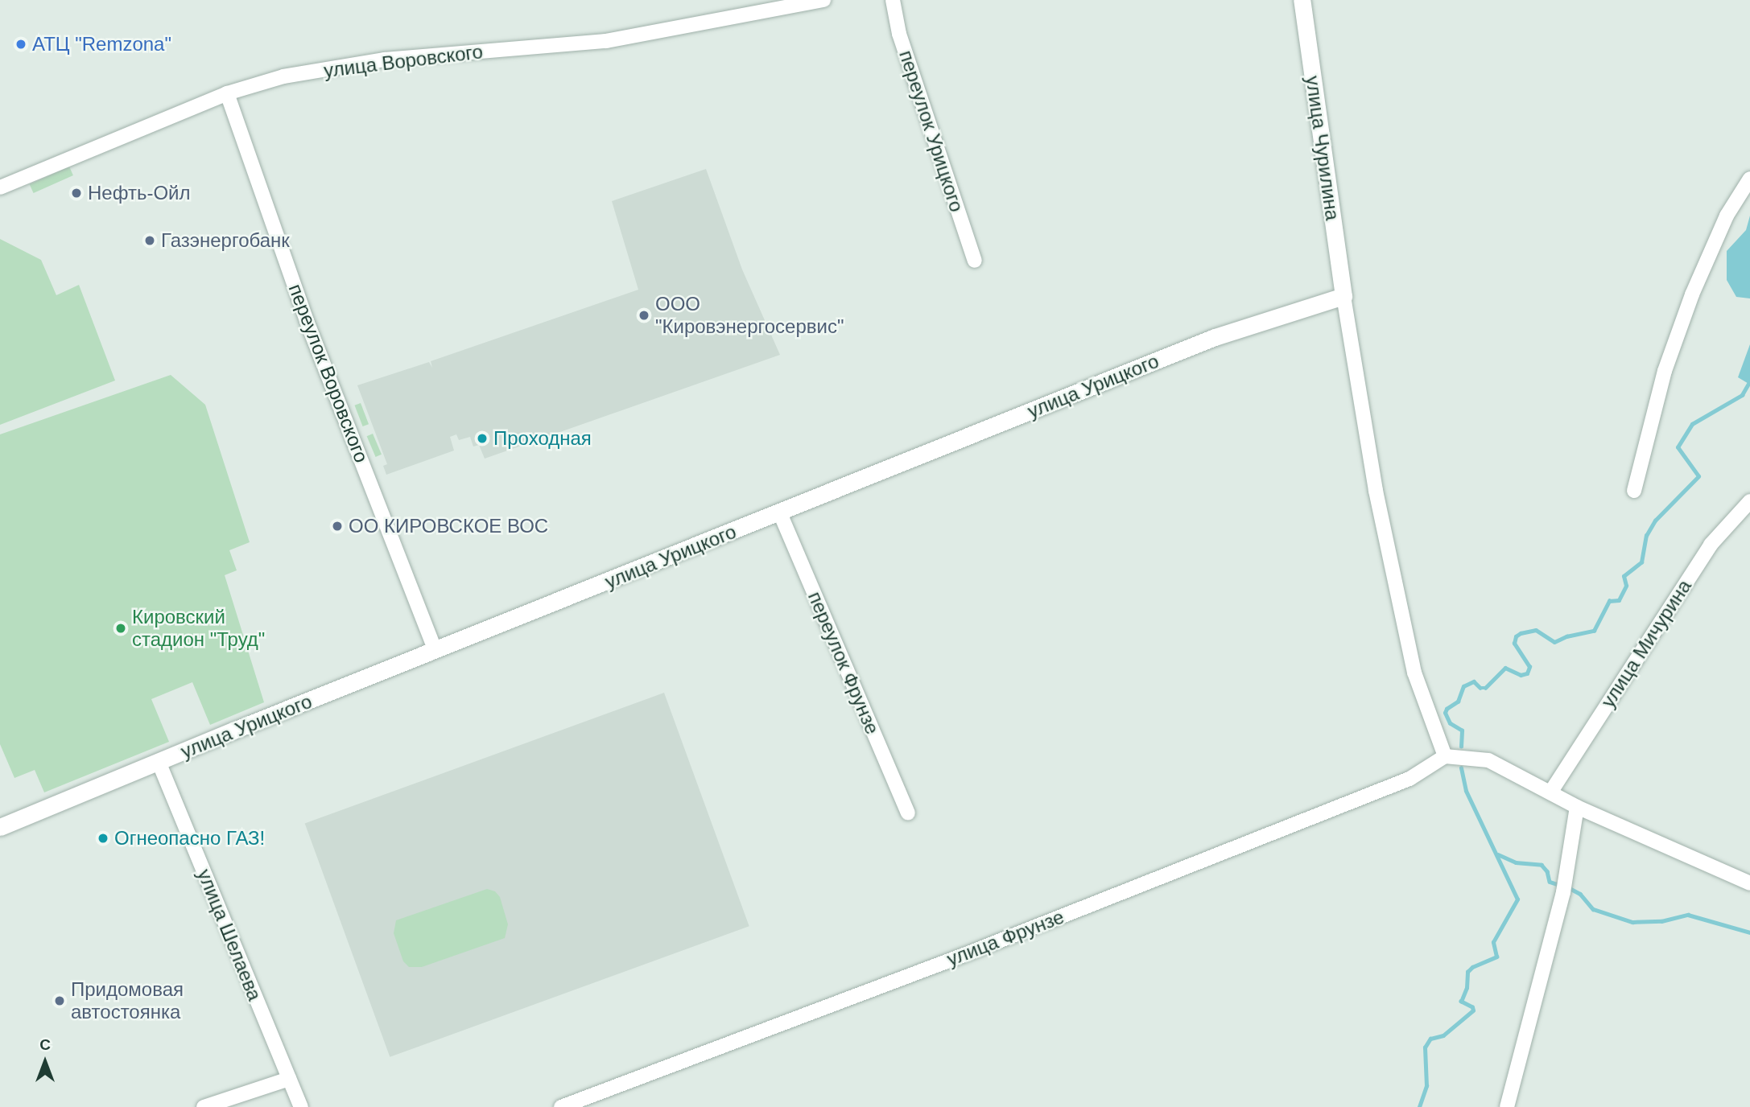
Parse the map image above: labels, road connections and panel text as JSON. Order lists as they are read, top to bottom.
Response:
{
  "streets": {
    "street": [
      "улица Воровского",
      "переулок Урицкого",
      "улица Чурилина",
      "переулок Воровского",
      "улица Урицкого",
      "улица Мичурина",
      "переулок Фрунзе",
      "улица Шелаева",
      "улица Фрунзе"
    ]
  },
  "crossings": [
    ["улица Воровского", "переулок Воровского"],
    ["улица Чурилина", "улица Урицкого"],
    ["переулок Воровского", "улица Урицкого"],
    ["улица Урицкого", "переулок Фрунзе"],
    ["улица Урицкого", "улица Шелаева"]
  ],
  "places": [
    "АТЦ \"Remzona\"",
    "Нефть-Ойл",
    "Газэнергобанк",
    "ООО \"Кировэнергосервис\"",
    "Проходная",
    "ОО КИРОВСКОЕ ВОС",
    "Кировский стадион \"Труд\"",
    "Огнеопасно ГАЗ!",
    "Придомовая автостоянка"
  ],
  "north": "top"
}
